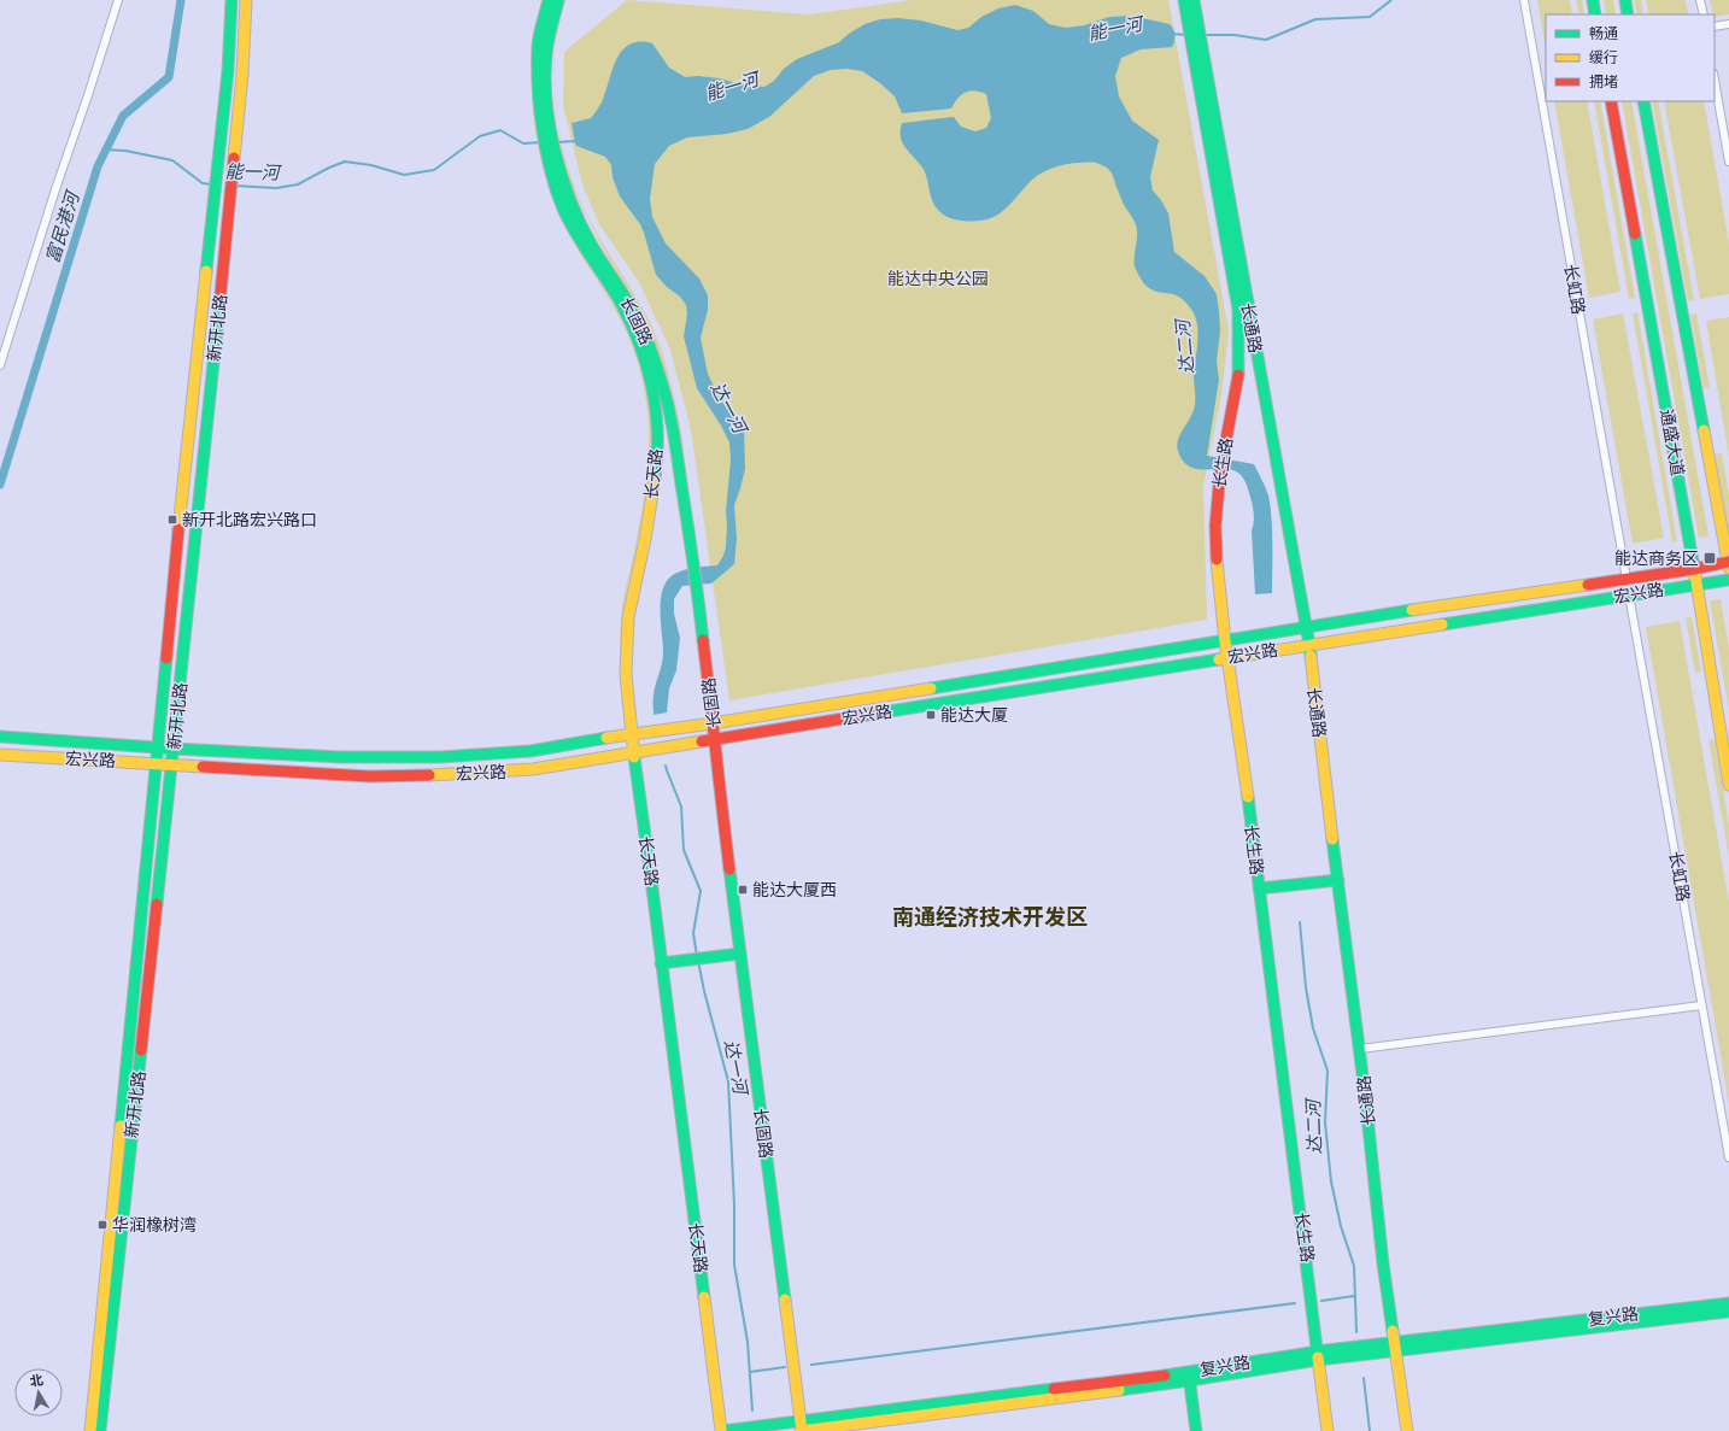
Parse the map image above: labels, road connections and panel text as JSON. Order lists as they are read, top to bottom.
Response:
{
  "streets": {
    "street": [
      "长虹路",
      "长固路",
      "新开北路",
      "长通路",
      "通盛大道",
      "长生路",
      "长天路",
      "宏兴路",
      "复兴路"
    ]
  },
  "crossings": [
    ["长虹路", "宏兴路"],
    ["长固路", "长天路"],
    ["长固路", "宏兴路"],
    ["长固路", "复兴路"],
    ["新开北路", "宏兴路"],
    ["长通路", "宏兴路"],
    ["长通路", "复兴路"],
    ["通盛大道", "宏兴路"],
    ["长生路", "宏兴路"],
    ["长生路", "复兴路"],
    ["长天路", "宏兴路"],
    ["长天路", "复兴路"]
  ],
  "districts": ["南通经济技术开发区"],
  "water": [
    "能一河",
    "富民港河",
    "达二河",
    "达一河"
  ],
  "parks": ["能达中央公园"],
  "places": {
    "transit": [
      "新开北路宏兴路口",
      "能达商务区",
      "能达大厦",
      "能达大厦西",
      "华润橡树湾"
    ]
  },
  "legend": ["畅通", "缓行", "拥堵"],
  "north": "top"
}
